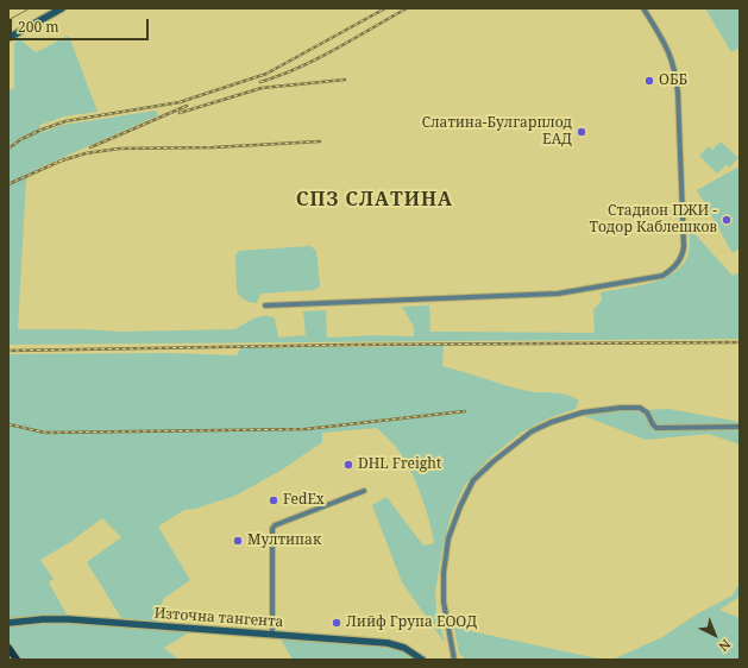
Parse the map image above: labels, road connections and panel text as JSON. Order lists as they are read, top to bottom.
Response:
{
  "streets": {
    "street": ["Източна тангента"]
  },
  "districts": ["СПЗ СЛАТИНА"],
  "places": [
    "ОББ",
    "Слатина-Булгарплод ЕАД",
    "Стадион ПЖИ - Тодор Каблешков",
    "DHL Freight",
    "FedEx",
    "Мултипак",
    "Лийф Група ЕООД"
  ],
  "scale_bar": "200 m",
  "north": "bottom right"
}
